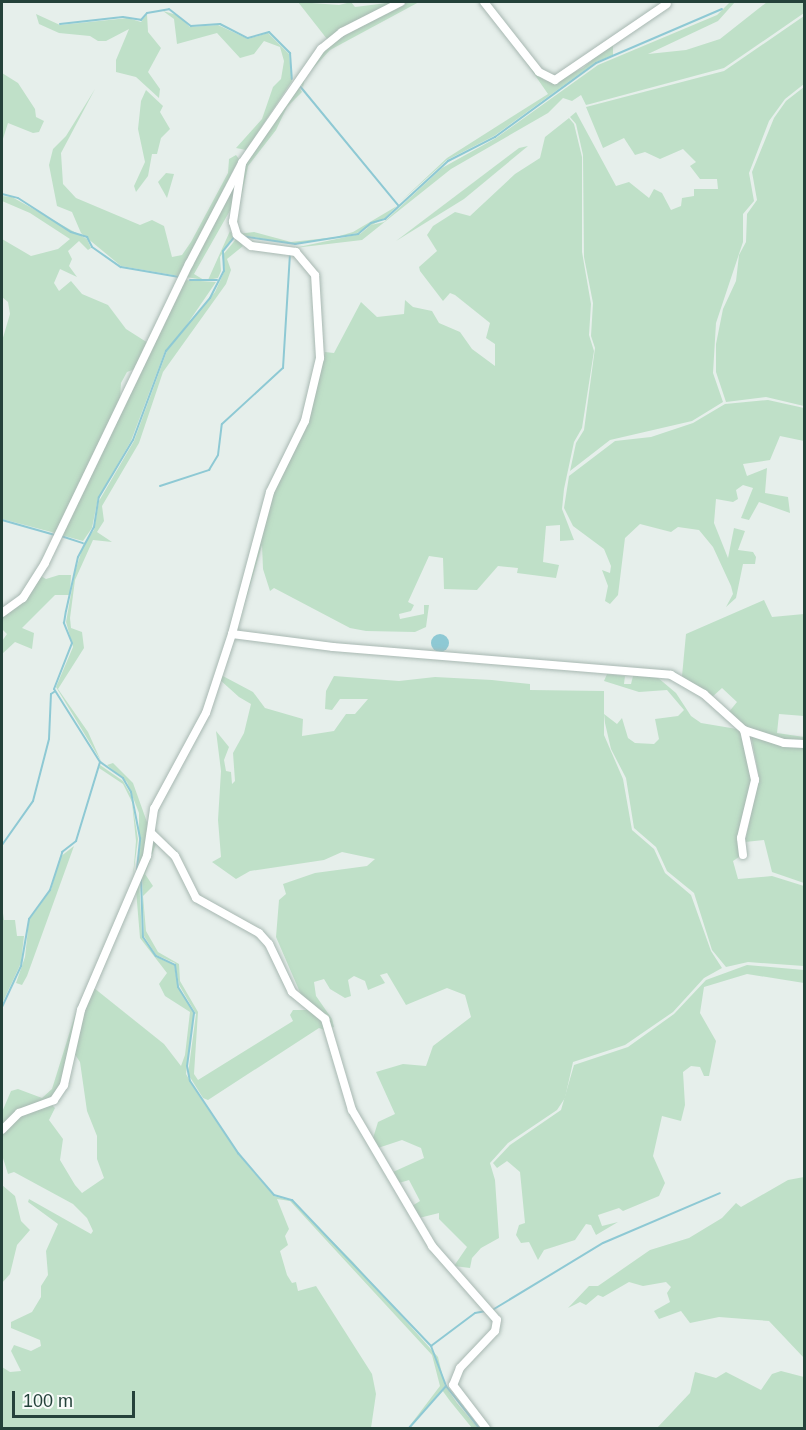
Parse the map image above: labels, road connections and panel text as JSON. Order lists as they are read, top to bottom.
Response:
{
  "scale_bar": "100 m"
}
